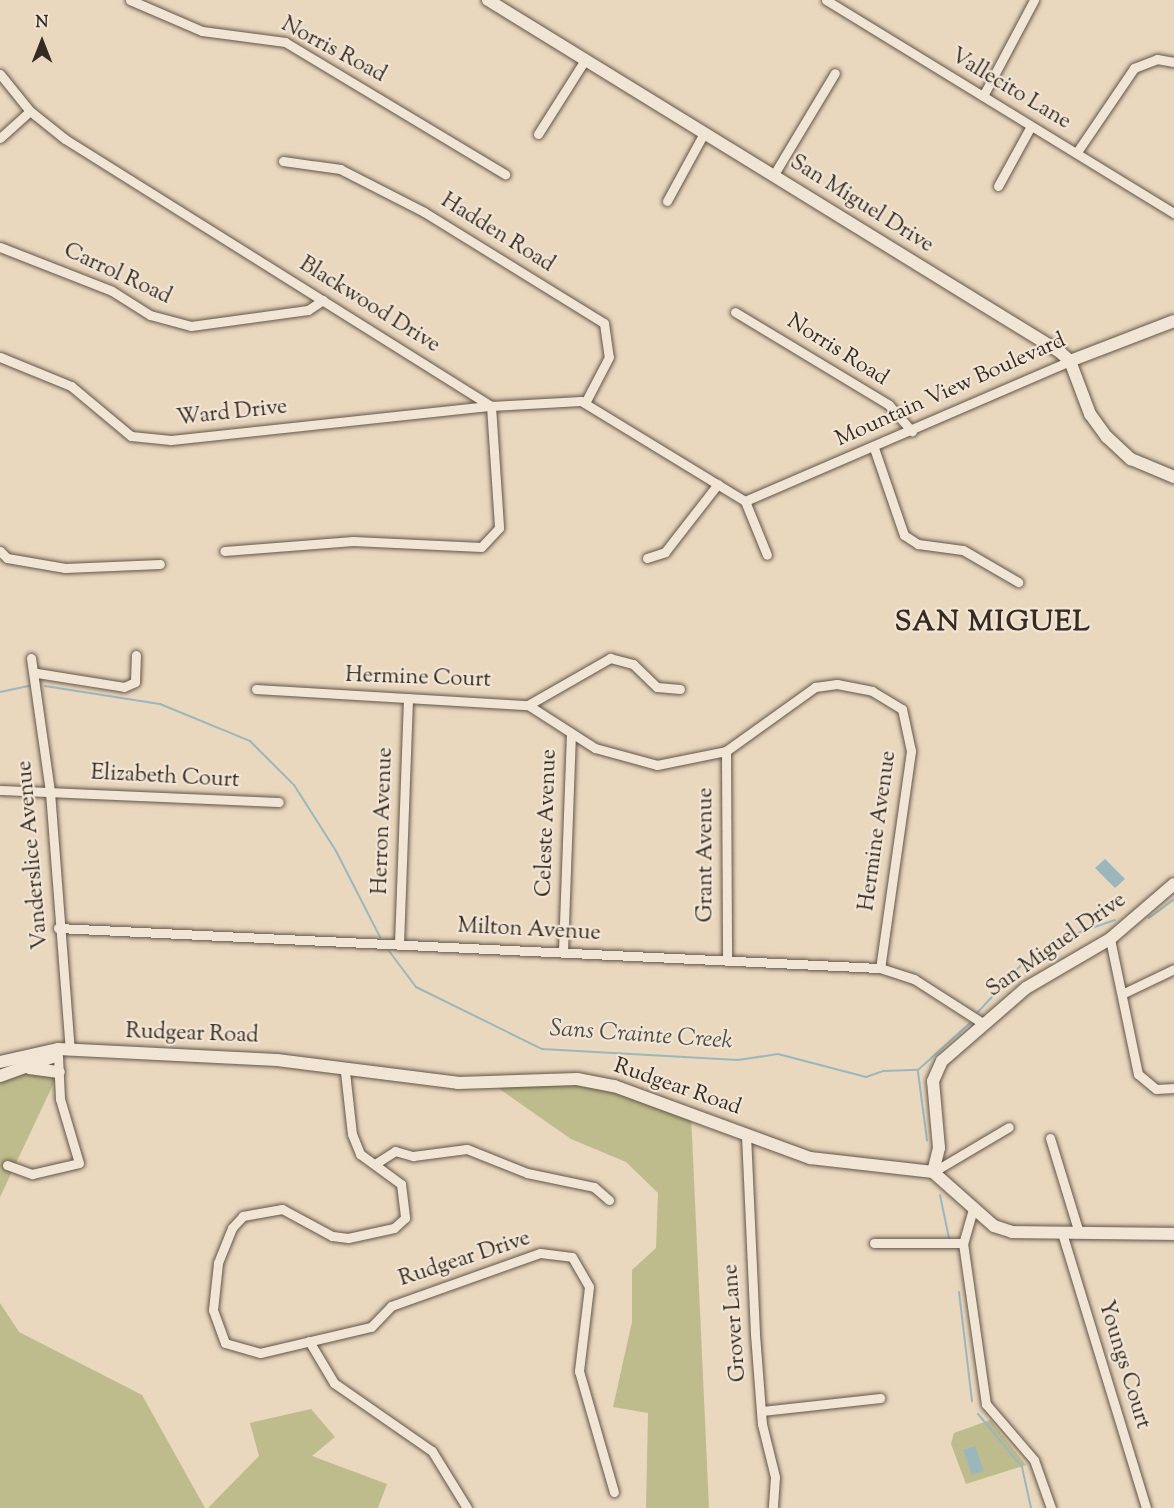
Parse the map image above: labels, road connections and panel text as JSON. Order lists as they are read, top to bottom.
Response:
{
  "streets": {
    "street": [
      "Norris Road",
      "Vallecito Lane",
      "San Miguel Drive",
      "Hadden Road",
      "Carrol Road",
      "Blackwood Drive",
      "Mountain View Boulevard",
      "Ward Drive",
      "Hermine Court",
      "Elizabeth Court",
      "Herron Avenue",
      "Celeste Avenue",
      "Hermine Avenue",
      "Vanderslice Avenue",
      "Grant Avenue",
      "Milton Avenue",
      "Rudgear Road",
      "Rudgear Drive",
      "Grover Lane",
      "Youngs Court"
    ]
  },
  "crossings": [
    ["Norris Road", "Mountain View Boulevard"],
    ["San Miguel Drive", "Mountain View Boulevard"],
    ["San Miguel Drive", "Milton Avenue"],
    ["San Miguel Drive", "Rudgear Road"],
    ["Carrol Road", "Blackwood Drive"],
    ["Blackwood Drive", "Ward Drive"],
    ["Hermine Court", "Herron Avenue"],
    ["Hermine Court", "Celeste Avenue"],
    ["Hermine Court", "Hermine Avenue"],
    ["Elizabeth Court", "Vanderslice Avenue"],
    ["Herron Avenue", "Milton Avenue"],
    ["Celeste Avenue", "Hermine Avenue"],
    ["Celeste Avenue", "Milton Avenue"],
    ["Hermine Avenue", "Grant Avenue"],
    ["Hermine Avenue", "Milton Avenue"],
    ["Vanderslice Avenue", "Milton Avenue"],
    ["Vanderslice Avenue", "Rudgear Road"],
    ["Grant Avenue", "Milton Avenue"],
    ["Rudgear Road", "Rudgear Drive"],
    ["Rudgear Road", "Grover Lane"]
  ],
  "districts": ["SAN MIGUEL"],
  "water": ["Sans Crainte Creek"],
  "north": "top"
}
